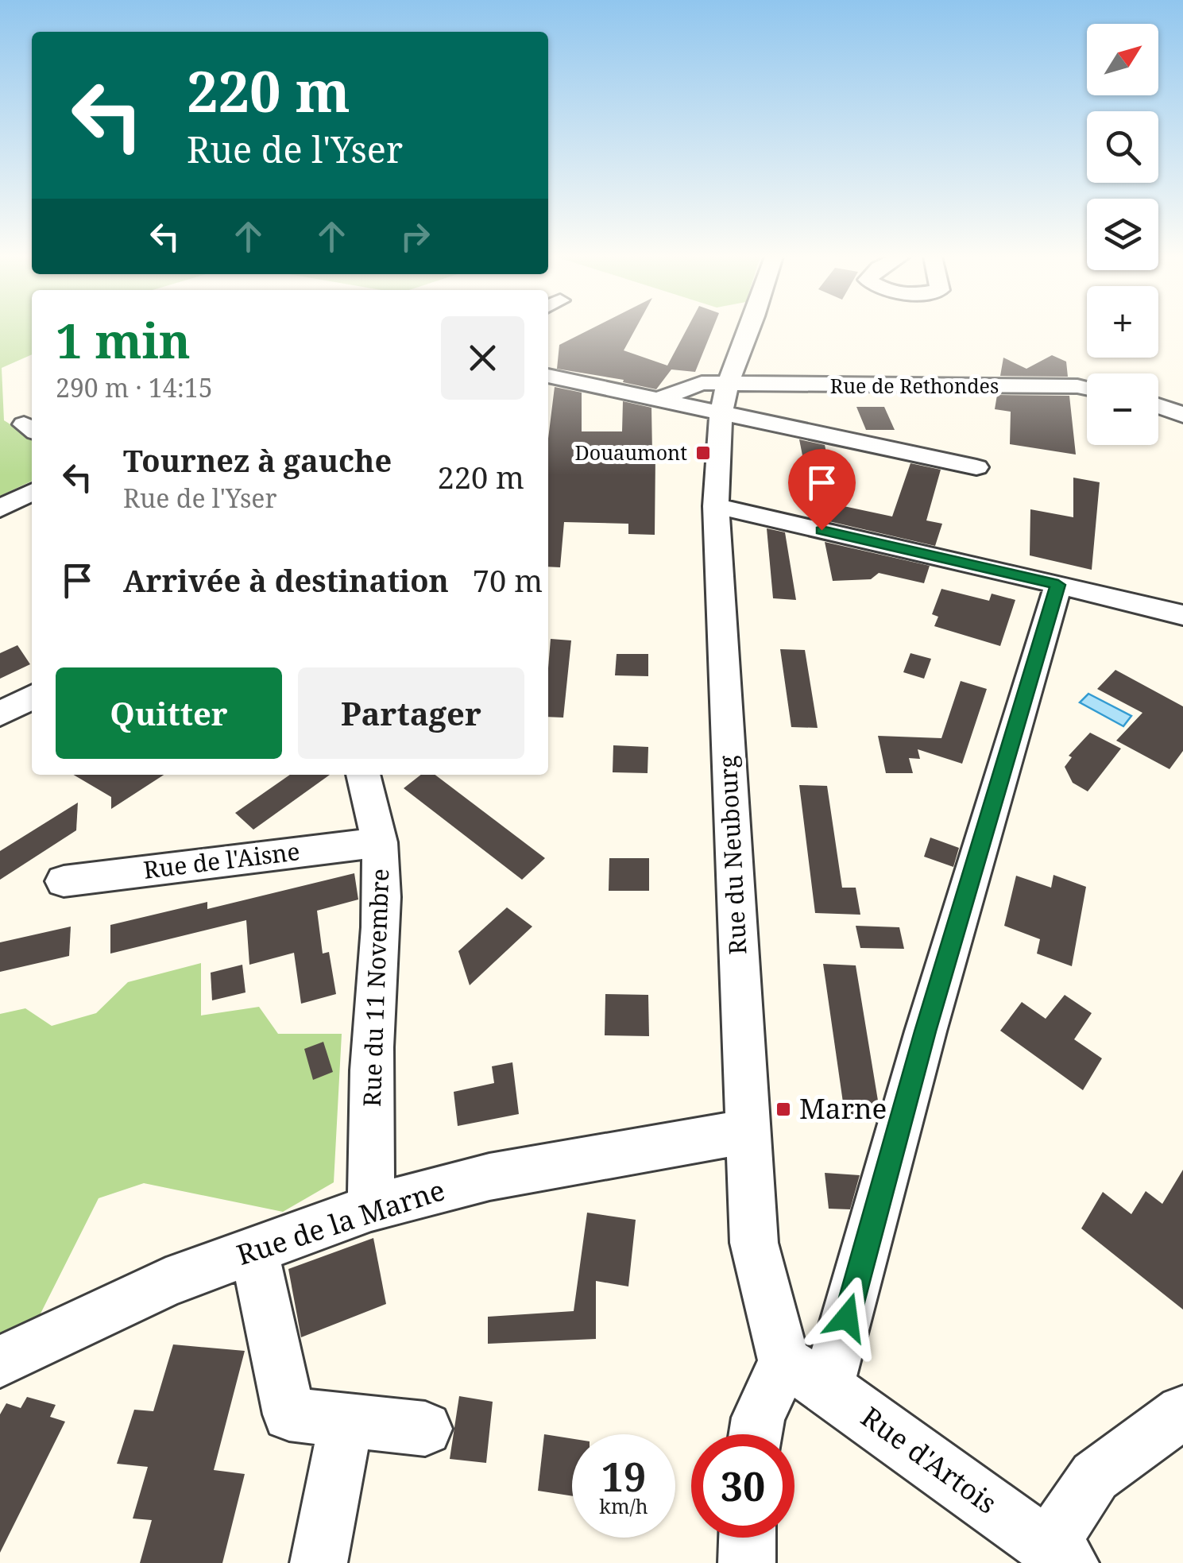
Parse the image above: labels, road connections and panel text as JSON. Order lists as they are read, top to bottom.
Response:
{
  "streets": {
    "street": [
      "Rue de Rethondes",
      "Rue du Neubourg",
      "Rue de l'Aisne",
      "Rue du 11 Novembre",
      "Rue de la Marne",
      "Rue d'Artois"
    ]
  },
  "crossings": [
    ["Rue de Rethondes", "Rue du Neubourg"],
    ["Rue du Neubourg", "Rue de la Marne"],
    ["Rue du Neubourg", "Rue d'Artois"],
    ["Rue de l'Aisne", "Rue du 11 Novembre"],
    ["Rue du 11 Novembre", "Rue de la Marne"]
  ],
  "places": {
    "transit": ["Douaumont", "Marne"]
  },
  "north": "top right",
  "page": {
    "map_buttons": ["+", "−"],
    "turn": ["220 m", "Rue de l'Yser"],
    "heading": ["1 min", "290 m · 14:15"],
    "list": [
      {
        "name": "Tournez à gauche",
        "note": "Rue de l'Yser",
        "value": "220 m"
      },
      {
        "name": "Arrivée à destination",
        "value": "70 m"
      }
    ],
    "buttons": ["Quitter", "Partager"],
    "speed": "19 km/h",
    "limit": "30"
  }
}
